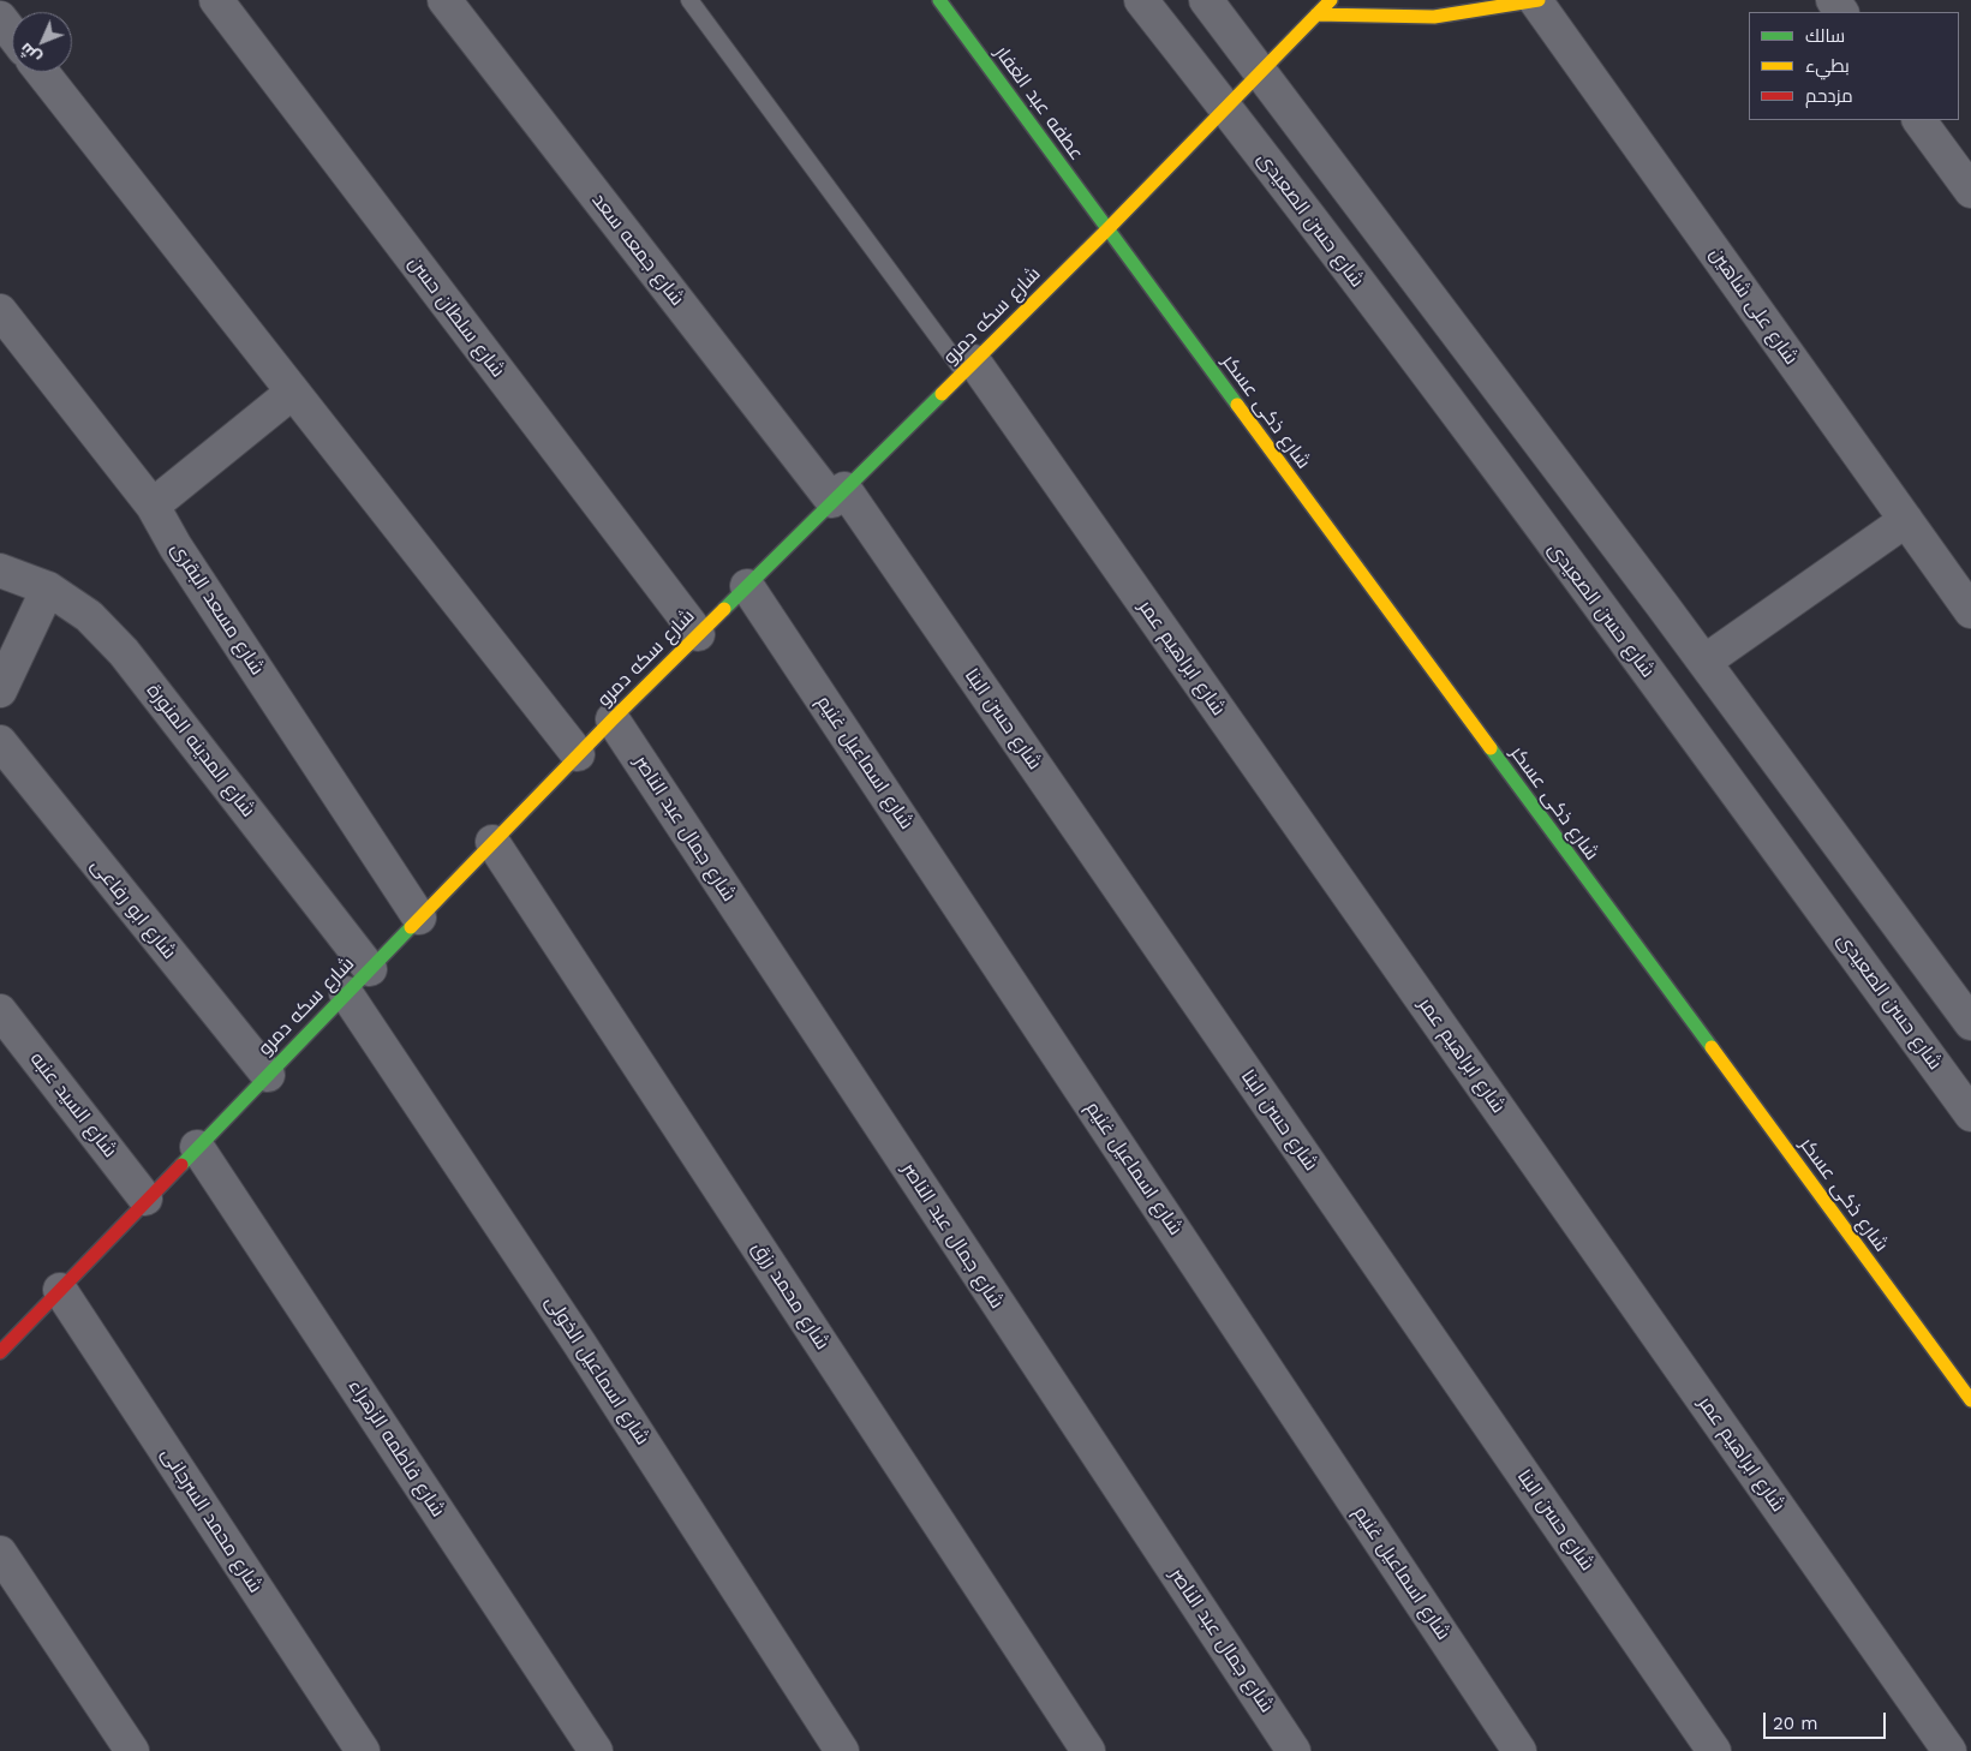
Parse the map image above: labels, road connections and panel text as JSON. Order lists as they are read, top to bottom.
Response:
{
  "streets": {
    "main road": ["عطفه عبد الغفار", "شارع سكه دمرو", "شارع ذكى عسكر"],
    "street": [
      "شارع حسن الصعيدى",
      "شارع جمعه سعد",
      "شارع على شاهين",
      "شارع سلطان حسن",
      "شارع مسعد البقرى",
      "شارع ابراهيم عمر",
      "شارع حسن البنا",
      "شارع المدينه المنورة",
      "شارع اسماعيل غنيم",
      "شارع جمال عبد الناصر",
      "شارع ابو رفاعى",
      "شارع السيد عنبه",
      "شارع محمد رزق",
      "شارع اسماعيل الخولى",
      "شارع فاطمه الزهراء",
      "شارع محمد السرجانى"
    ]
  },
  "crossings": [
    ["عطفه عبد الغفار", "شارع سكه دمرو"],
    ["عطفه عبد الغفار", "شارع ذكى عسكر"],
    ["شارع حسن الصعيدى", "شارع سكه دمرو"],
    ["شارع جمعه سعد", "شارع سكه دمرو"],
    ["شارع جمعه سعد", "شارع حسن البنا"],
    ["شارع سكه دمرو", "شارع سلطان حسن"],
    ["شارع سكه دمرو", "شارع ذكى عسكر"],
    ["شارع سكه دمرو", "شارع مسعد البقرى"],
    ["شارع سكه دمرو", "شارع ابراهيم عمر"],
    ["شارع سكه دمرو", "شارع حسن البنا"],
    ["شارع سكه دمرو", "شارع المدينه المنورة"],
    ["شارع سكه دمرو", "شارع اسماعيل غنيم"],
    ["شارع سكه دمرو", "شارع جمال عبد الناصر"],
    ["شارع سكه دمرو", "شارع ابو رفاعى"],
    ["شارع سكه دمرو", "شارع السيد عنبه"],
    ["شارع سكه دمرو", "شارع محمد رزق"],
    ["شارع سكه دمرو", "شارع اسماعيل الخولى"],
    ["شارع سكه دمرو", "شارع فاطمه الزهراء"],
    ["شارع سكه دمرو", "شارع محمد السرجانى"]
  ],
  "legend": ["سالك", "بطيء", "مزدحم"],
  "scale_bar": "20 m",
  "north": "bottom left"
}
